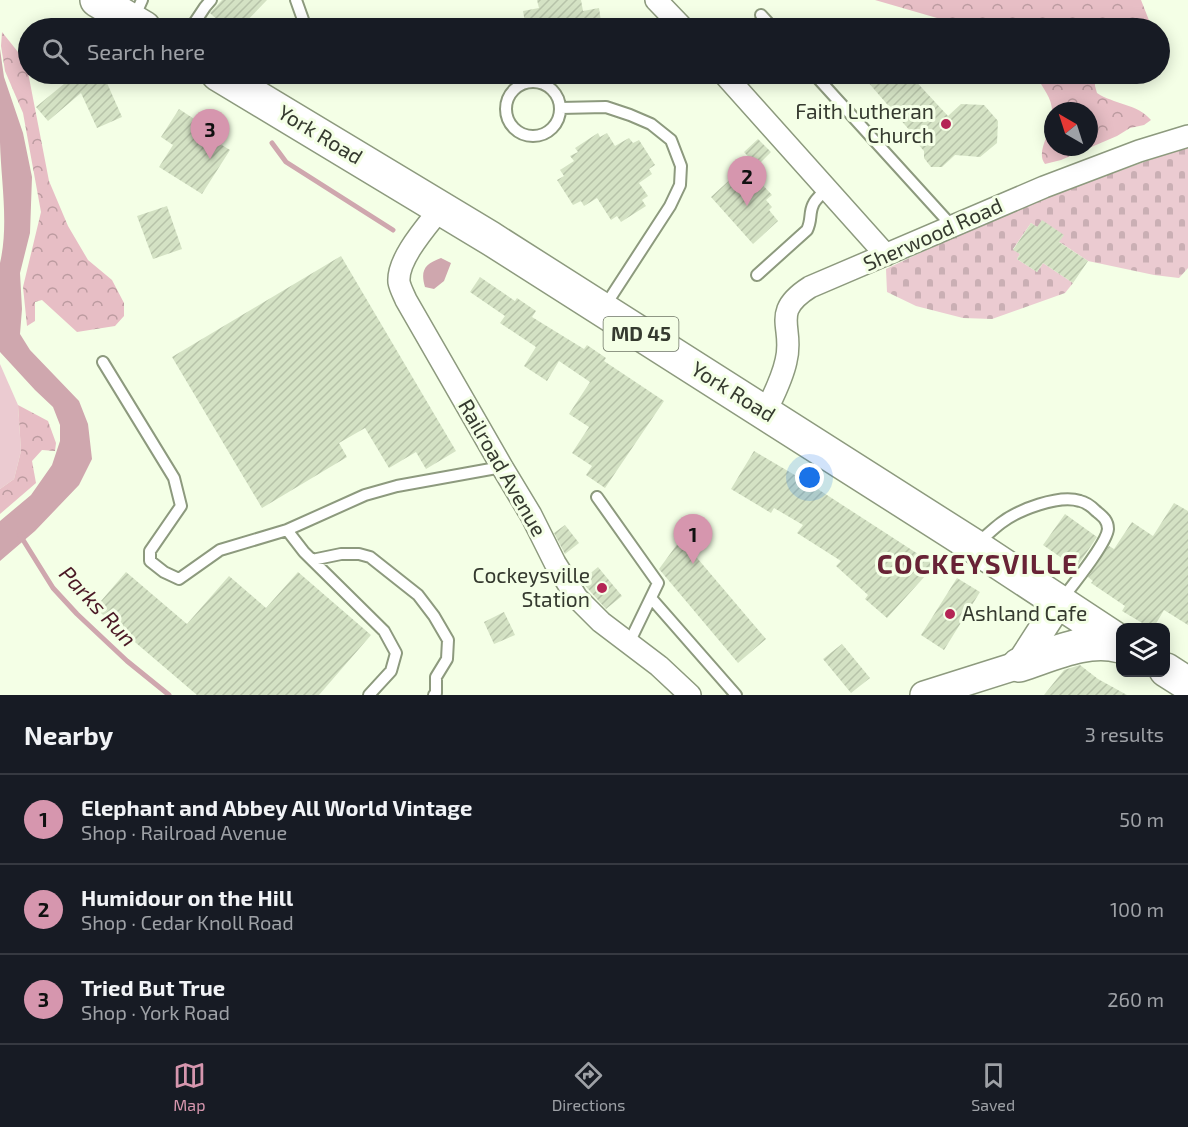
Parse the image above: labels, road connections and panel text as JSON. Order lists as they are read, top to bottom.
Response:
{
  "streets": {
    "main road": ["York Road", "MD 45"],
    "street": ["Sherwood Road", "Railroad Avenue"]
  },
  "crossings": [
    ["York Road", "Sherwood Road"],
    ["York Road", "Railroad Avenue"]
  ],
  "districts": ["COCKEYSVILLE"],
  "water": ["Parks Run"],
  "places": ["Faith Lutheran Church", "Cockeysville Station", "Ashland Cafe"],
  "north": "top left",
  "page": {
    "search": "Search here",
    "pins": ["3", "2", "1"],
    "heading": ["Nearby", "3 results"],
    "list": [
      {
        "mark": "1",
        "name": "Elephant and Abbey All World Vintage",
        "note": "Shop · Railroad Avenue",
        "value": "50 m"
      },
      {
        "mark": "2",
        "name": "Humidour on the Hill",
        "note": "Shop · Cedar Knoll Road",
        "value": "100 m"
      },
      {
        "mark": "3",
        "name": "Tried But True",
        "note": "Shop · York Road",
        "value": "260 m"
      }
    ],
    "nav": ["Map", "Directions", "Saved"]
  }
}
